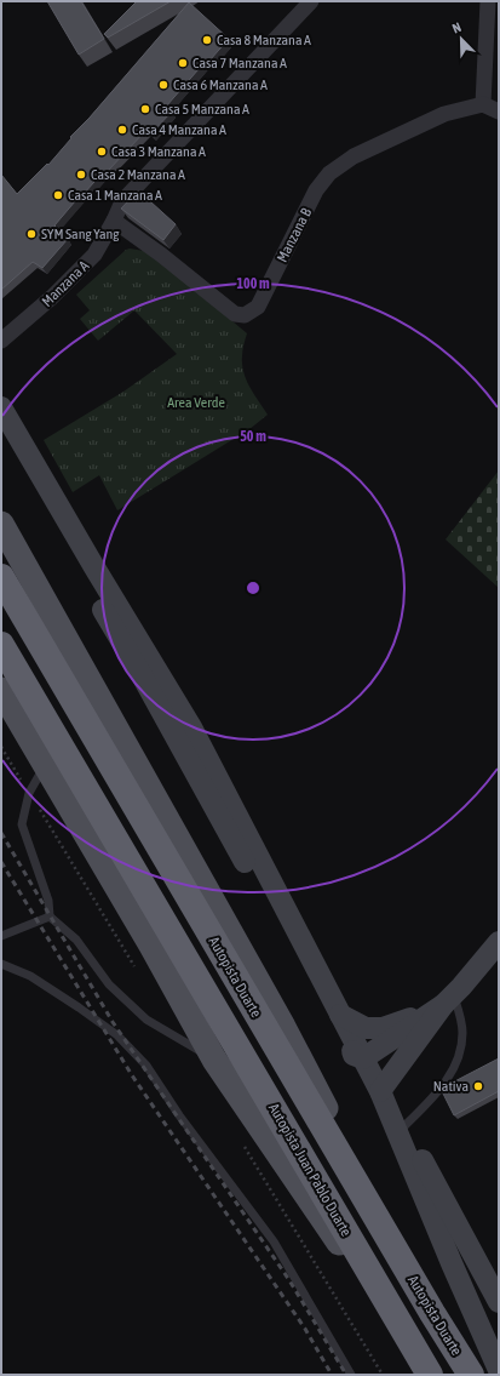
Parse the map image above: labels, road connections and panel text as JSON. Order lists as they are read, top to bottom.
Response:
{
  "streets": {
    "highway": ["Autopista Duarte", "Autopista Juan Pablo Duarte"],
    "street": ["Manzana B", "Manzana A"]
  },
  "crossings": [
    ["Manzana B", "Manzana A"]
  ],
  "parks": ["Area Verde"],
  "places": [
    "Casa 8 Manzana A",
    "Casa 7 Manzana A",
    "Casa 6 Manzana A",
    "Casa 5 Manzana A",
    "Casa 4 Manzana A",
    "Casa 3 Manzana A",
    "Casa 2 Manzana A",
    "Casa 1 Manzana A",
    "SYM Sang Yang",
    "Nativa"
  ],
  "north": "top left",
  "rings": ["100 m", "50 m"]
}
